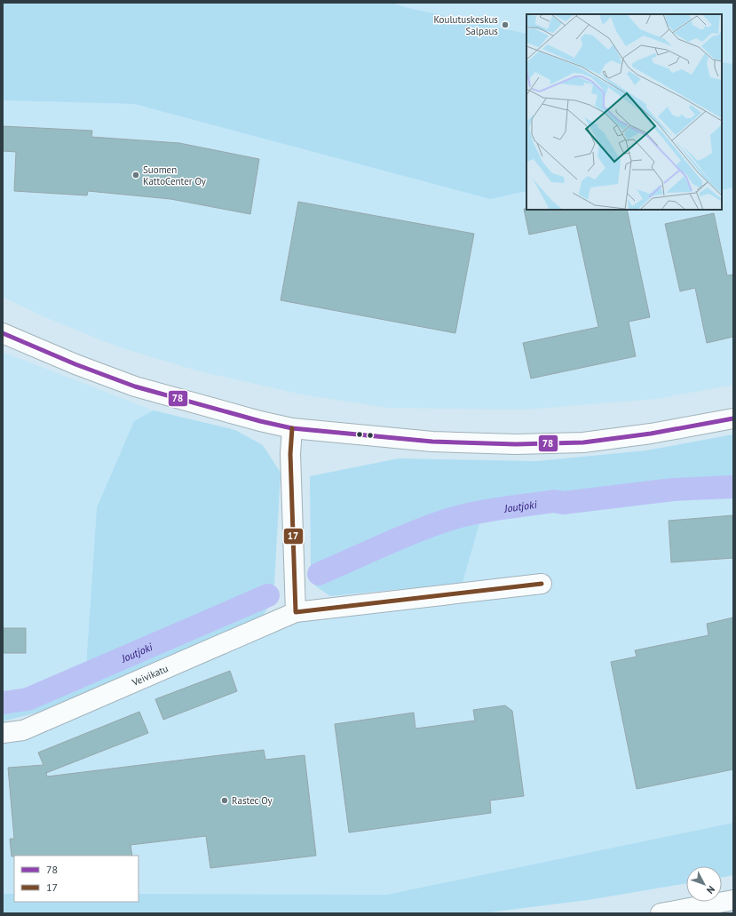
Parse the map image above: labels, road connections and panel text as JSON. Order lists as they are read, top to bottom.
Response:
{
  "streets": {
    "main road": ["Veivikatu"]
  },
  "water": ["Joutjoki"],
  "places": ["Koulutuskeskus Salpaus", "Suomen KattoCenter Oy", "Rastec Oy"],
  "lines": ["transit line 78", "transit line 17"],
  "legend": ["78", "17"],
  "north": "bottom right"
}
